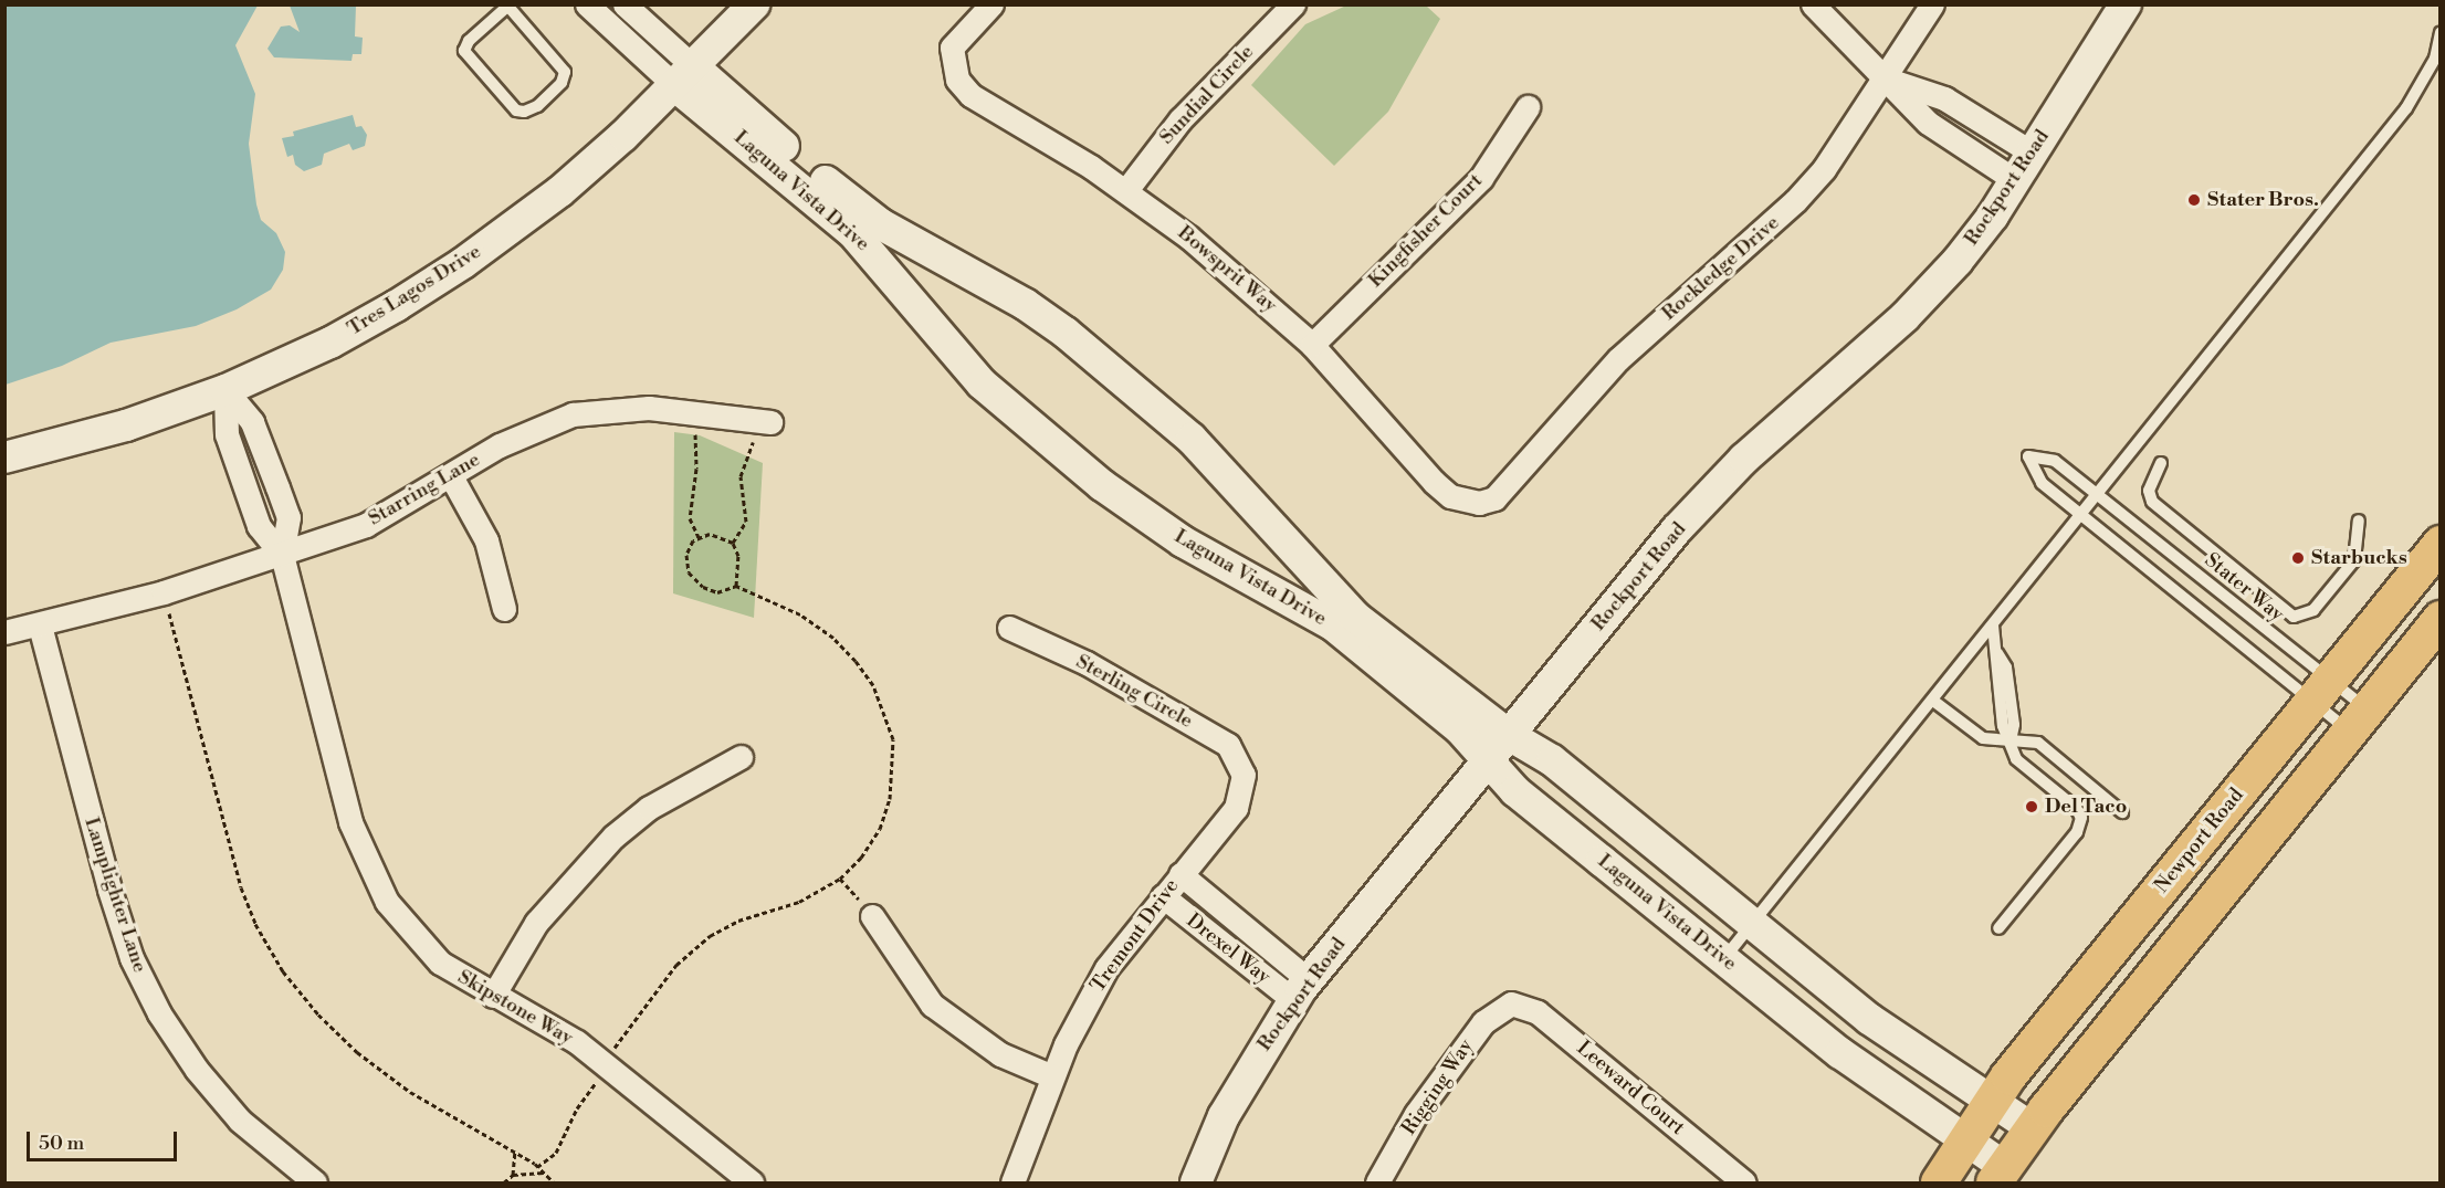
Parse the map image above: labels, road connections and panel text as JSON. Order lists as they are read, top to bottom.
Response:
{
  "streets": {
    "main road": ["Newport Road"],
    "street": [
      "Sundial Circle",
      "Rockport Road",
      "Laguna Vista Drive",
      "Kingfisher Court",
      "Rockledge Drive",
      "Bowsprit Way",
      "Tres Lagos Drive",
      "Starring Lane",
      "Sterling Circle",
      "Lamplighter Lane",
      "Tremont Drive",
      "Drexel Way",
      "Skipstone Way",
      "Rigging Way",
      "Leeward Court"
    ],
    "lane": ["Stater Way"]
  },
  "crossings": [
    ["Sundial Circle", "Bowsprit Way"],
    ["Rockport Road", "Laguna Vista Drive"],
    ["Rockport Road", "Drexel Way"],
    ["Laguna Vista Drive", "Tres Lagos Drive"],
    ["Laguna Vista Drive", "Newport Road"],
    ["Kingfisher Court", "Bowsprit Way"],
    ["Rockledge Drive", "Bowsprit Way"],
    ["Tres Lagos Drive", "Skipstone Way"],
    ["Starring Lane", "Lamplighter Lane"],
    ["Starring Lane", "Skipstone Way"],
    ["Stater Way", "Newport Road"],
    ["Sterling Circle", "Tremont Drive"],
    ["Tremont Drive", "Drexel Way"],
    ["Rigging Way", "Leeward Court"]
  ],
  "places": ["Stater Bros.", "Starbucks", "Del Taco"],
  "scale_bar": "50 m"
}
